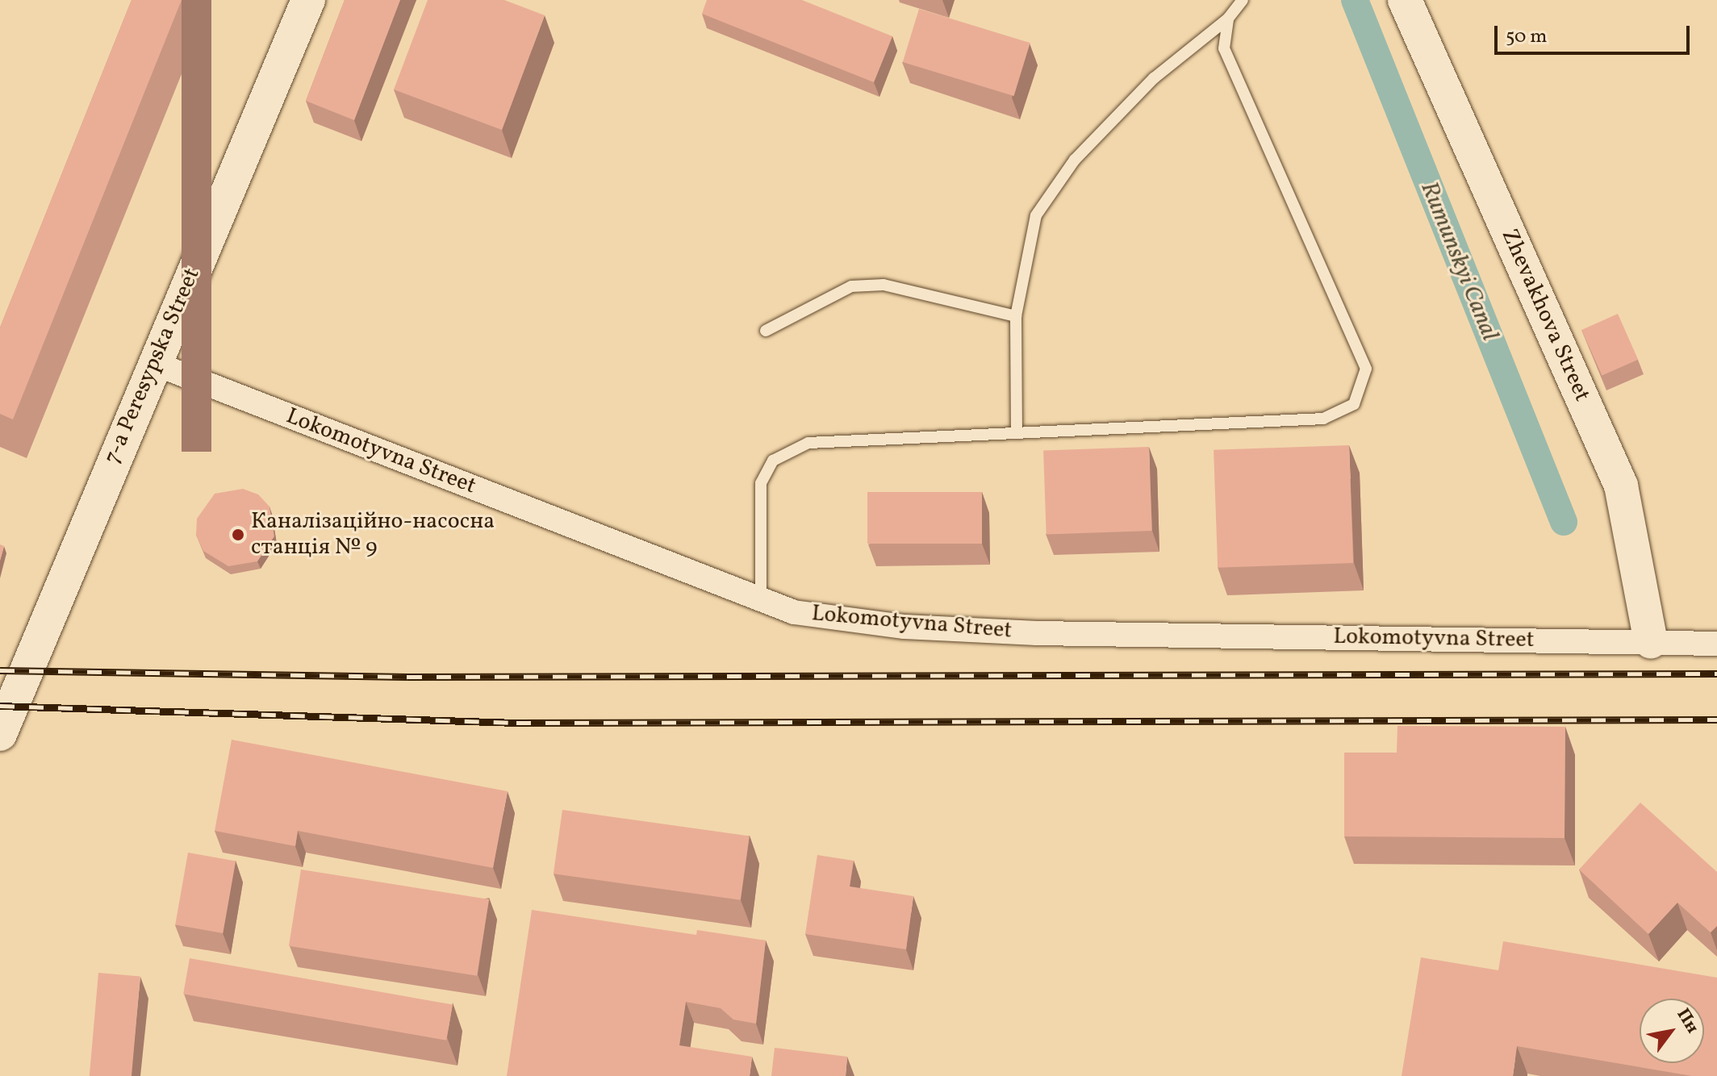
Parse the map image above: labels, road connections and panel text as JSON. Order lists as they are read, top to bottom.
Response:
{
  "streets": {
    "main road": ["Zhevakhova Street", "7-a Peresypska Street"],
    "street": ["Lokomotyvna Street"]
  },
  "crossings": [
    ["Zhevakhova Street", "Lokomotyvna Street"],
    ["7-a Peresypska Street", "Lokomotyvna Street"]
  ],
  "water": ["Rumunskyi Canal"],
  "places": ["Каналізаційно-насосна станція № 9"],
  "scale_bar": "50 m",
  "north": "top right"
}
